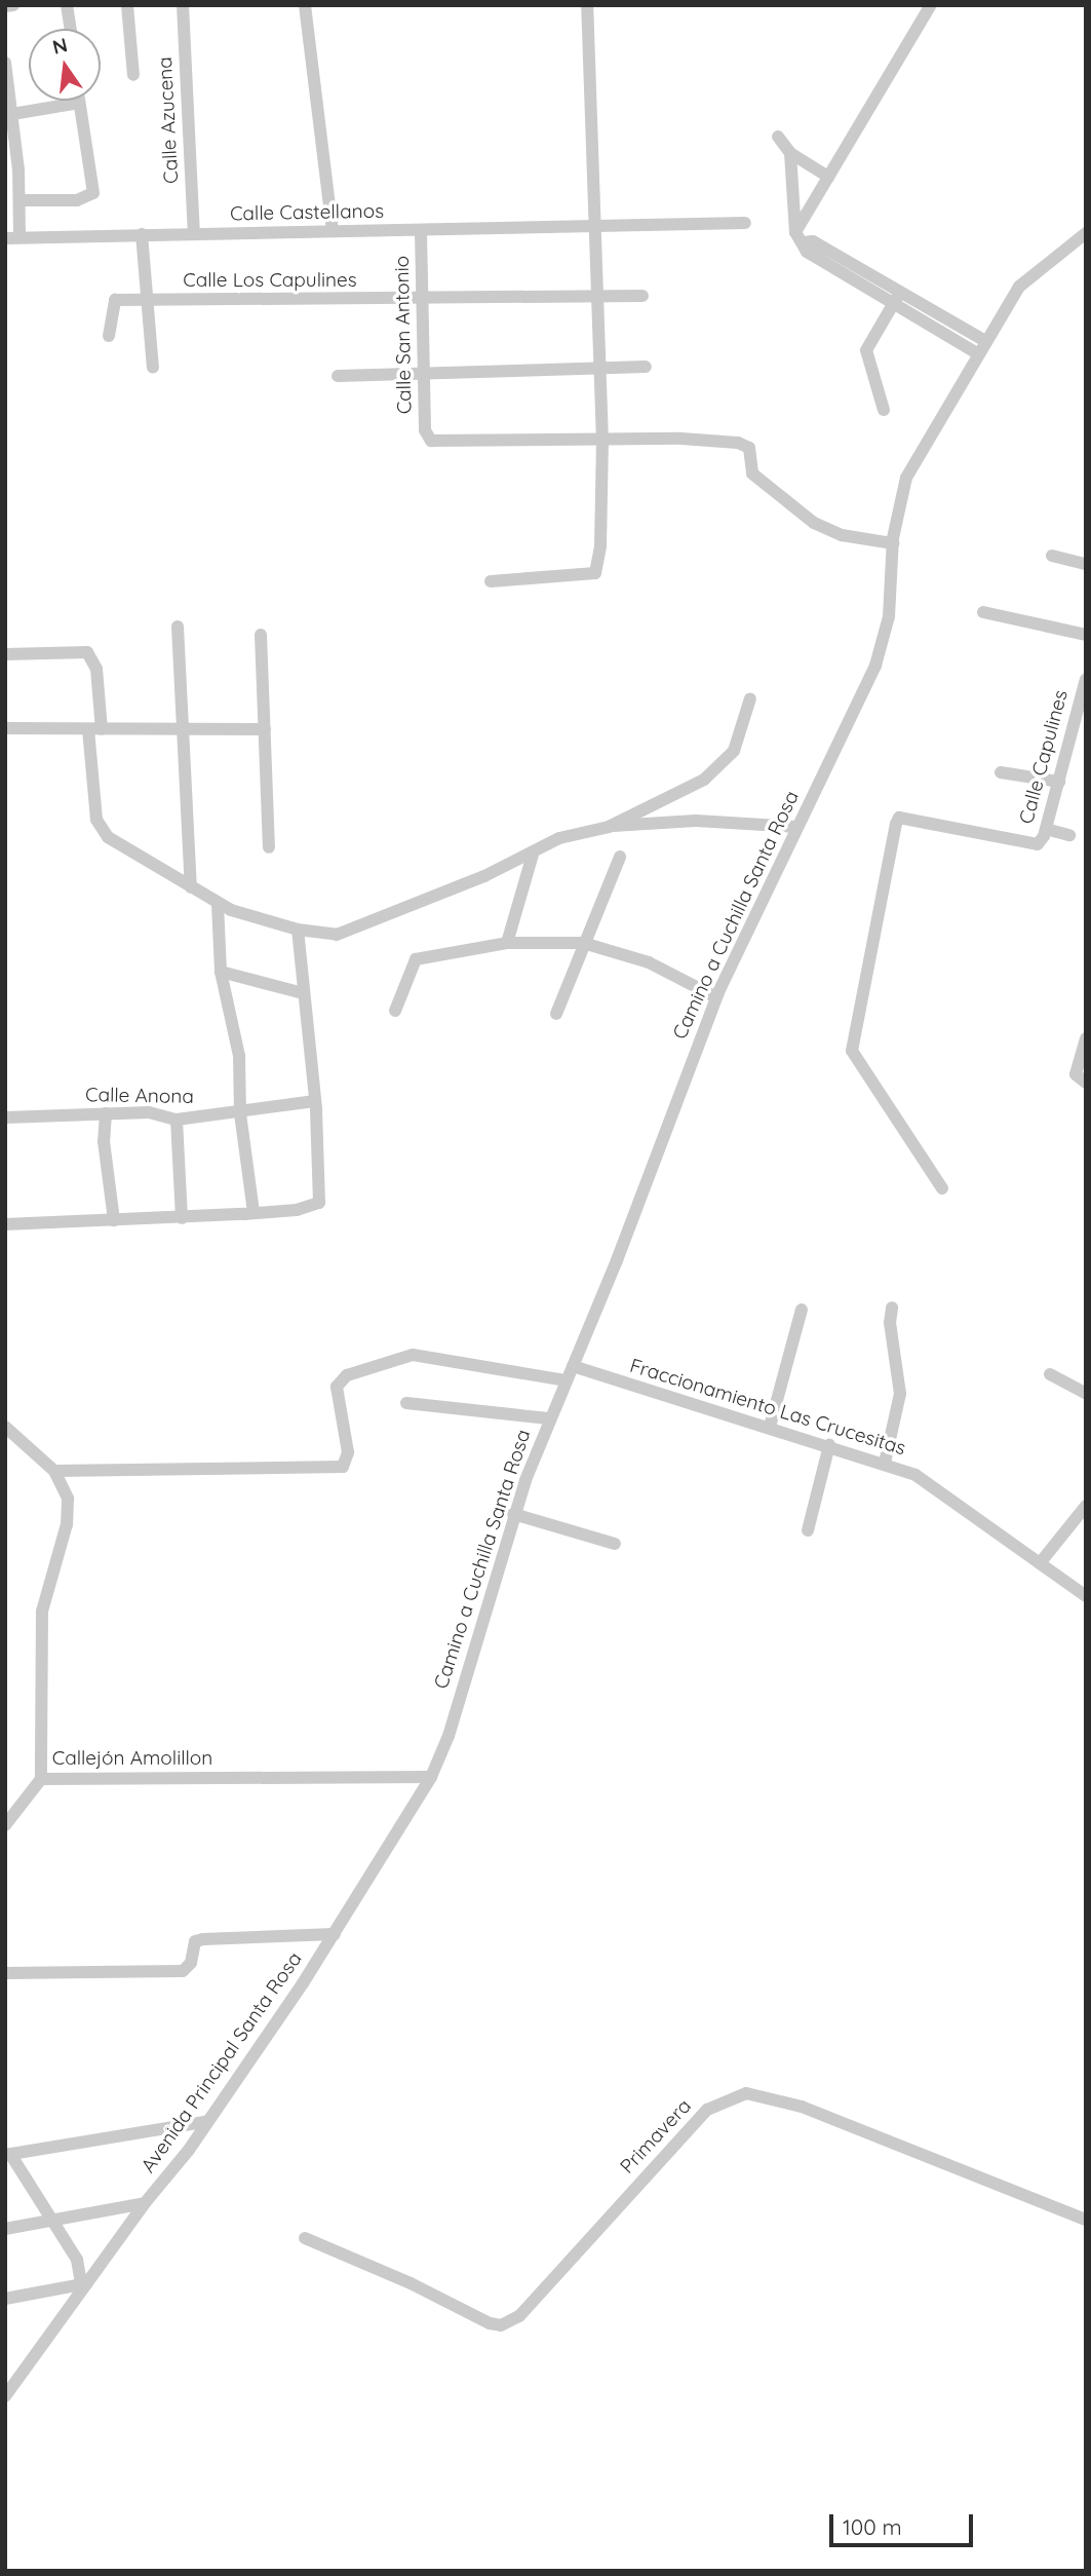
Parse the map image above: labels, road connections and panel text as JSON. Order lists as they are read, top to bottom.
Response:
{
  "streets": {
    "street": [
      "Calle Azucena",
      "Calle Castellanos",
      "Calle Los Capulines",
      "Calle San Antonio",
      "Calle Capulines",
      "Camino a Cuchilla Santa Rosa",
      "Calle Anona",
      "Fraccionamiento Las Crucesitas",
      "Callejón Amolillon",
      "Avenida Principal Santa Rosa",
      "Primavera"
    ]
  },
  "crossings": [
    ["Calle Azucena", "Calle Castellanos"],
    ["Calle Castellanos", "Calle San Antonio"],
    ["Calle Los Capulines", "Calle San Antonio"],
    ["Camino a Cuchilla Santa Rosa", "Fraccionamiento Las Crucesitas"],
    ["Camino a Cuchilla Santa Rosa", "Callejón Amolillon"],
    ["Camino a Cuchilla Santa Rosa", "Avenida Principal Santa Rosa"],
    ["Callejón Amolillon", "Avenida Principal Santa Rosa"]
  ],
  "scale_bar": "100 m",
  "north": "top"
}
